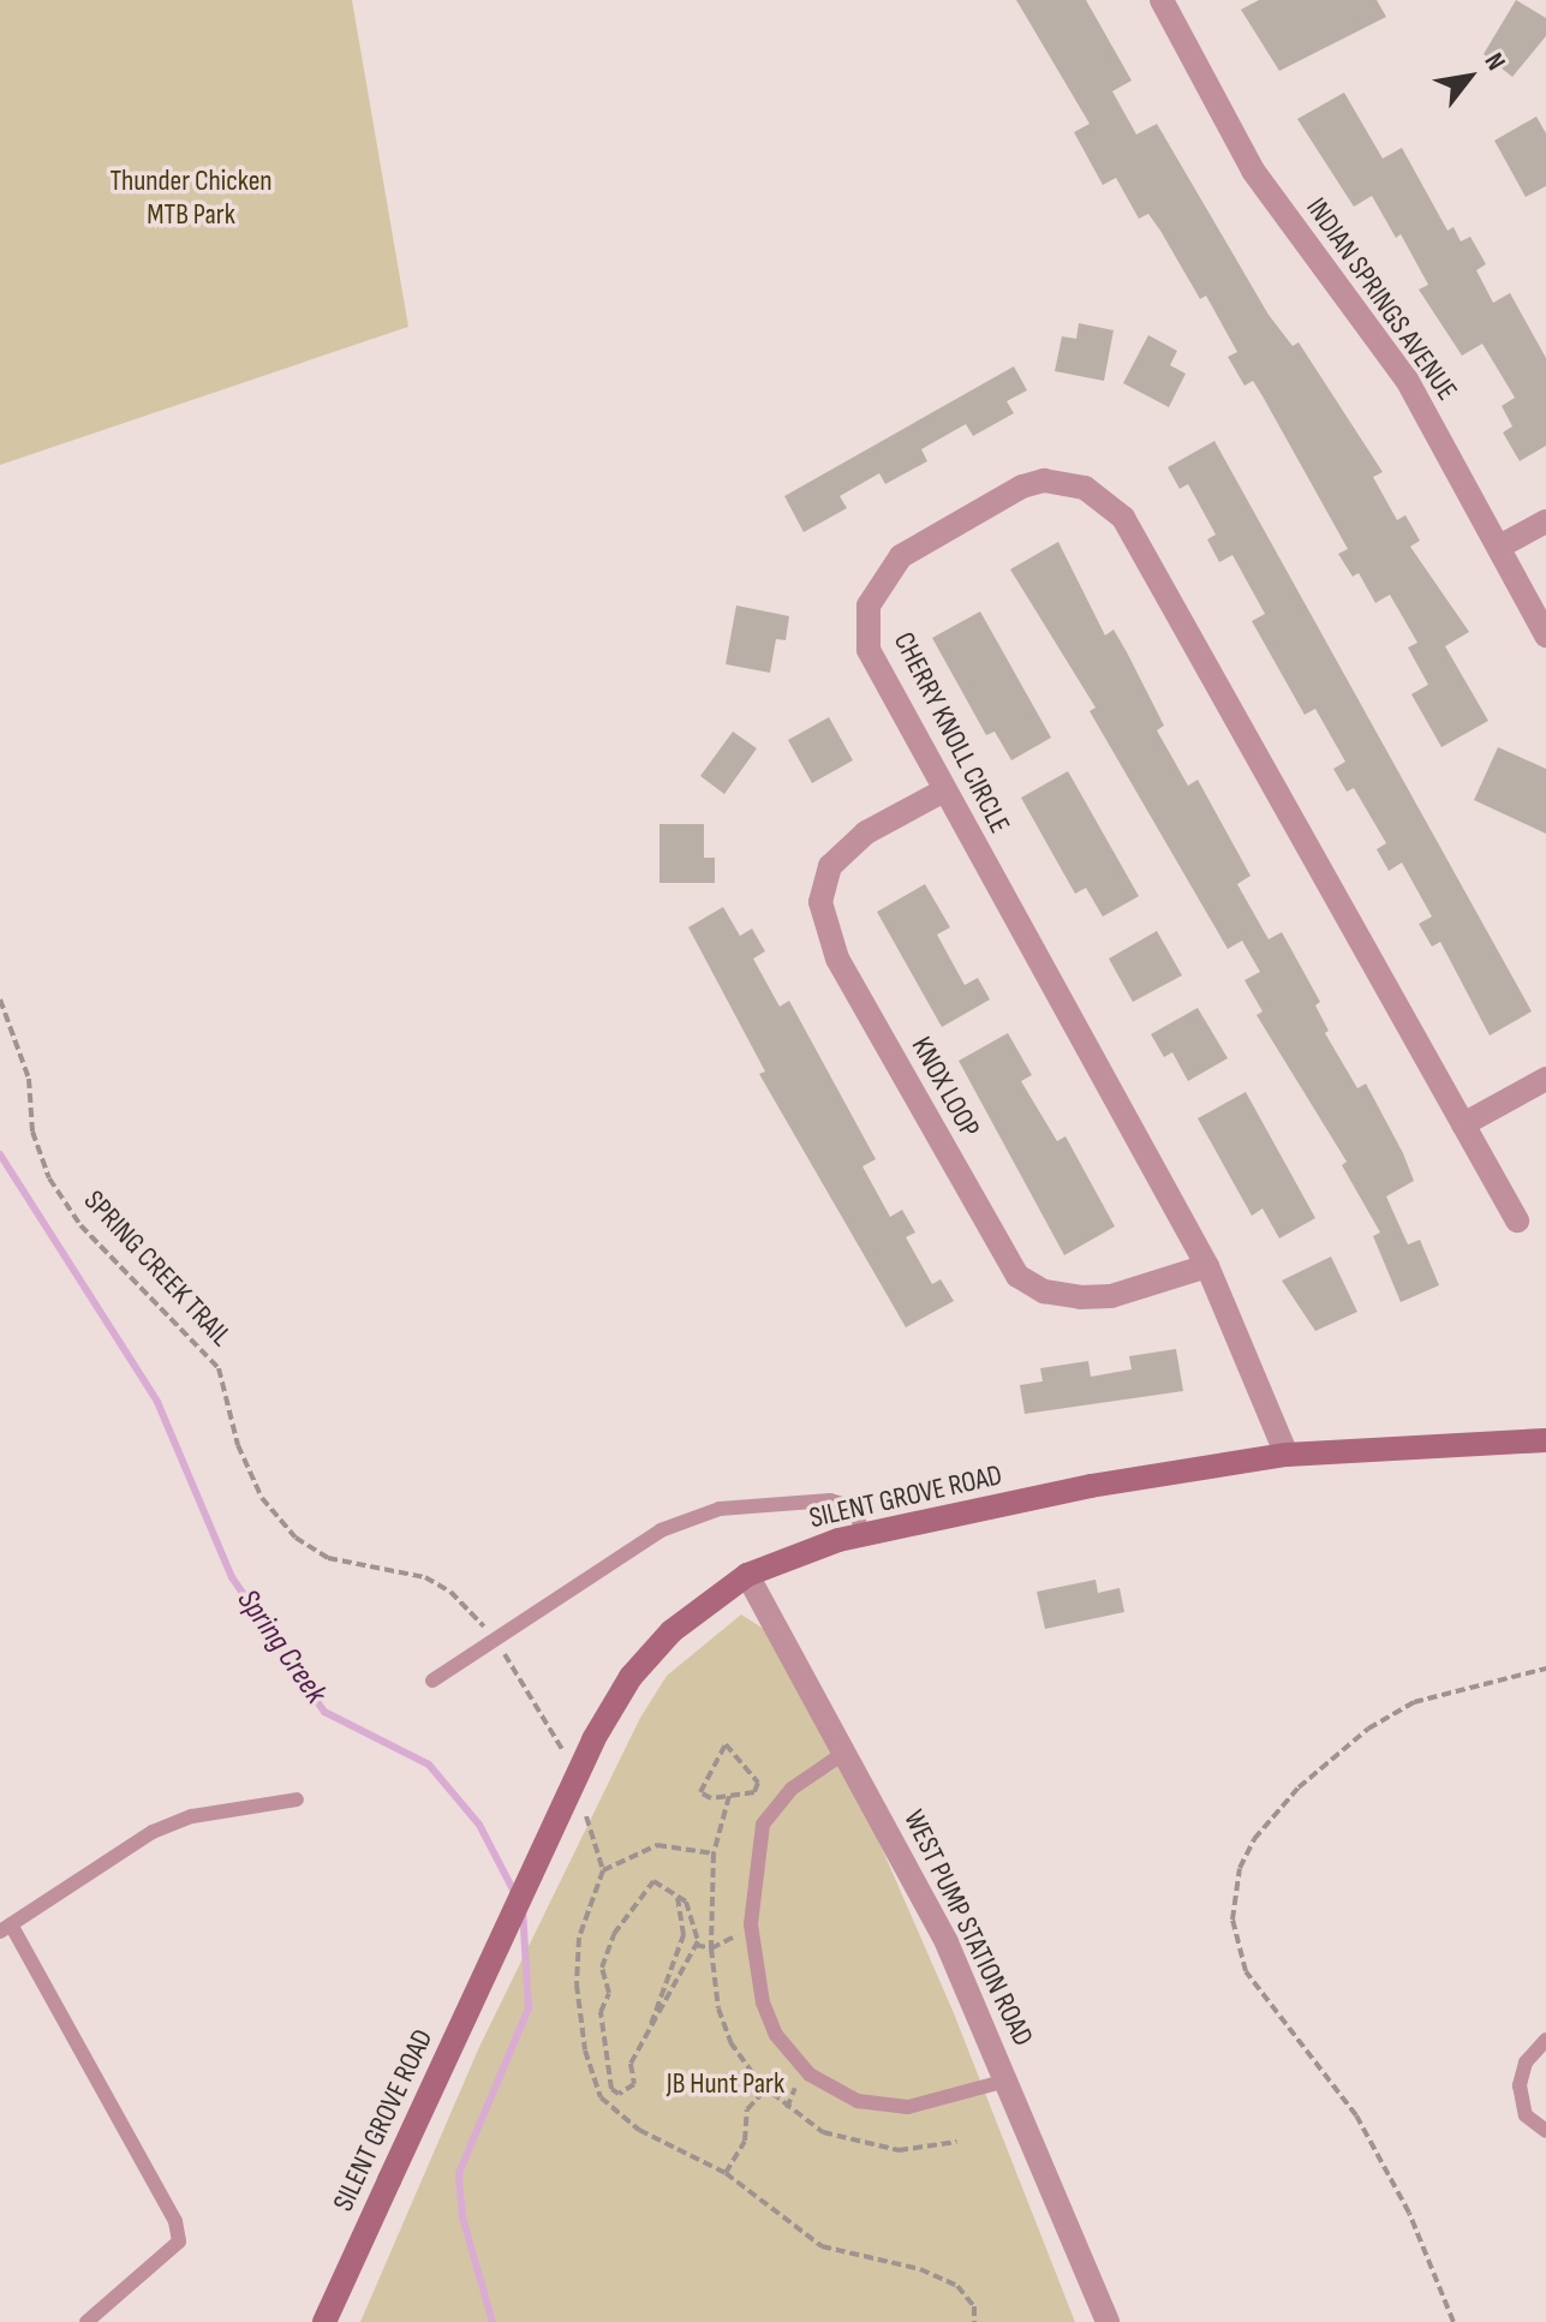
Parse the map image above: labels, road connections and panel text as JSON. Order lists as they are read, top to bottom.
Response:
{
  "streets": {
    "street": [
      "INDIAN SPRINGS AVENUE",
      "CHERRY KNOLL CIRCLE",
      "KNOX LOOP",
      "SILENT GROVE ROAD",
      "WEST PUMP STATION ROAD"
    ],
    "path": ["SPRING CREEK TRAIL"]
  },
  "crossings": [
    ["CHERRY KNOLL CIRCLE", "KNOX LOOP"],
    ["CHERRY KNOLL CIRCLE", "SILENT GROVE ROAD"],
    ["SILENT GROVE ROAD", "WEST PUMP STATION ROAD"]
  ],
  "water": ["Spring Creek"],
  "parks": ["Thunder Chicken MTB Park", "JB Hunt Park"],
  "north": "top right"
}
